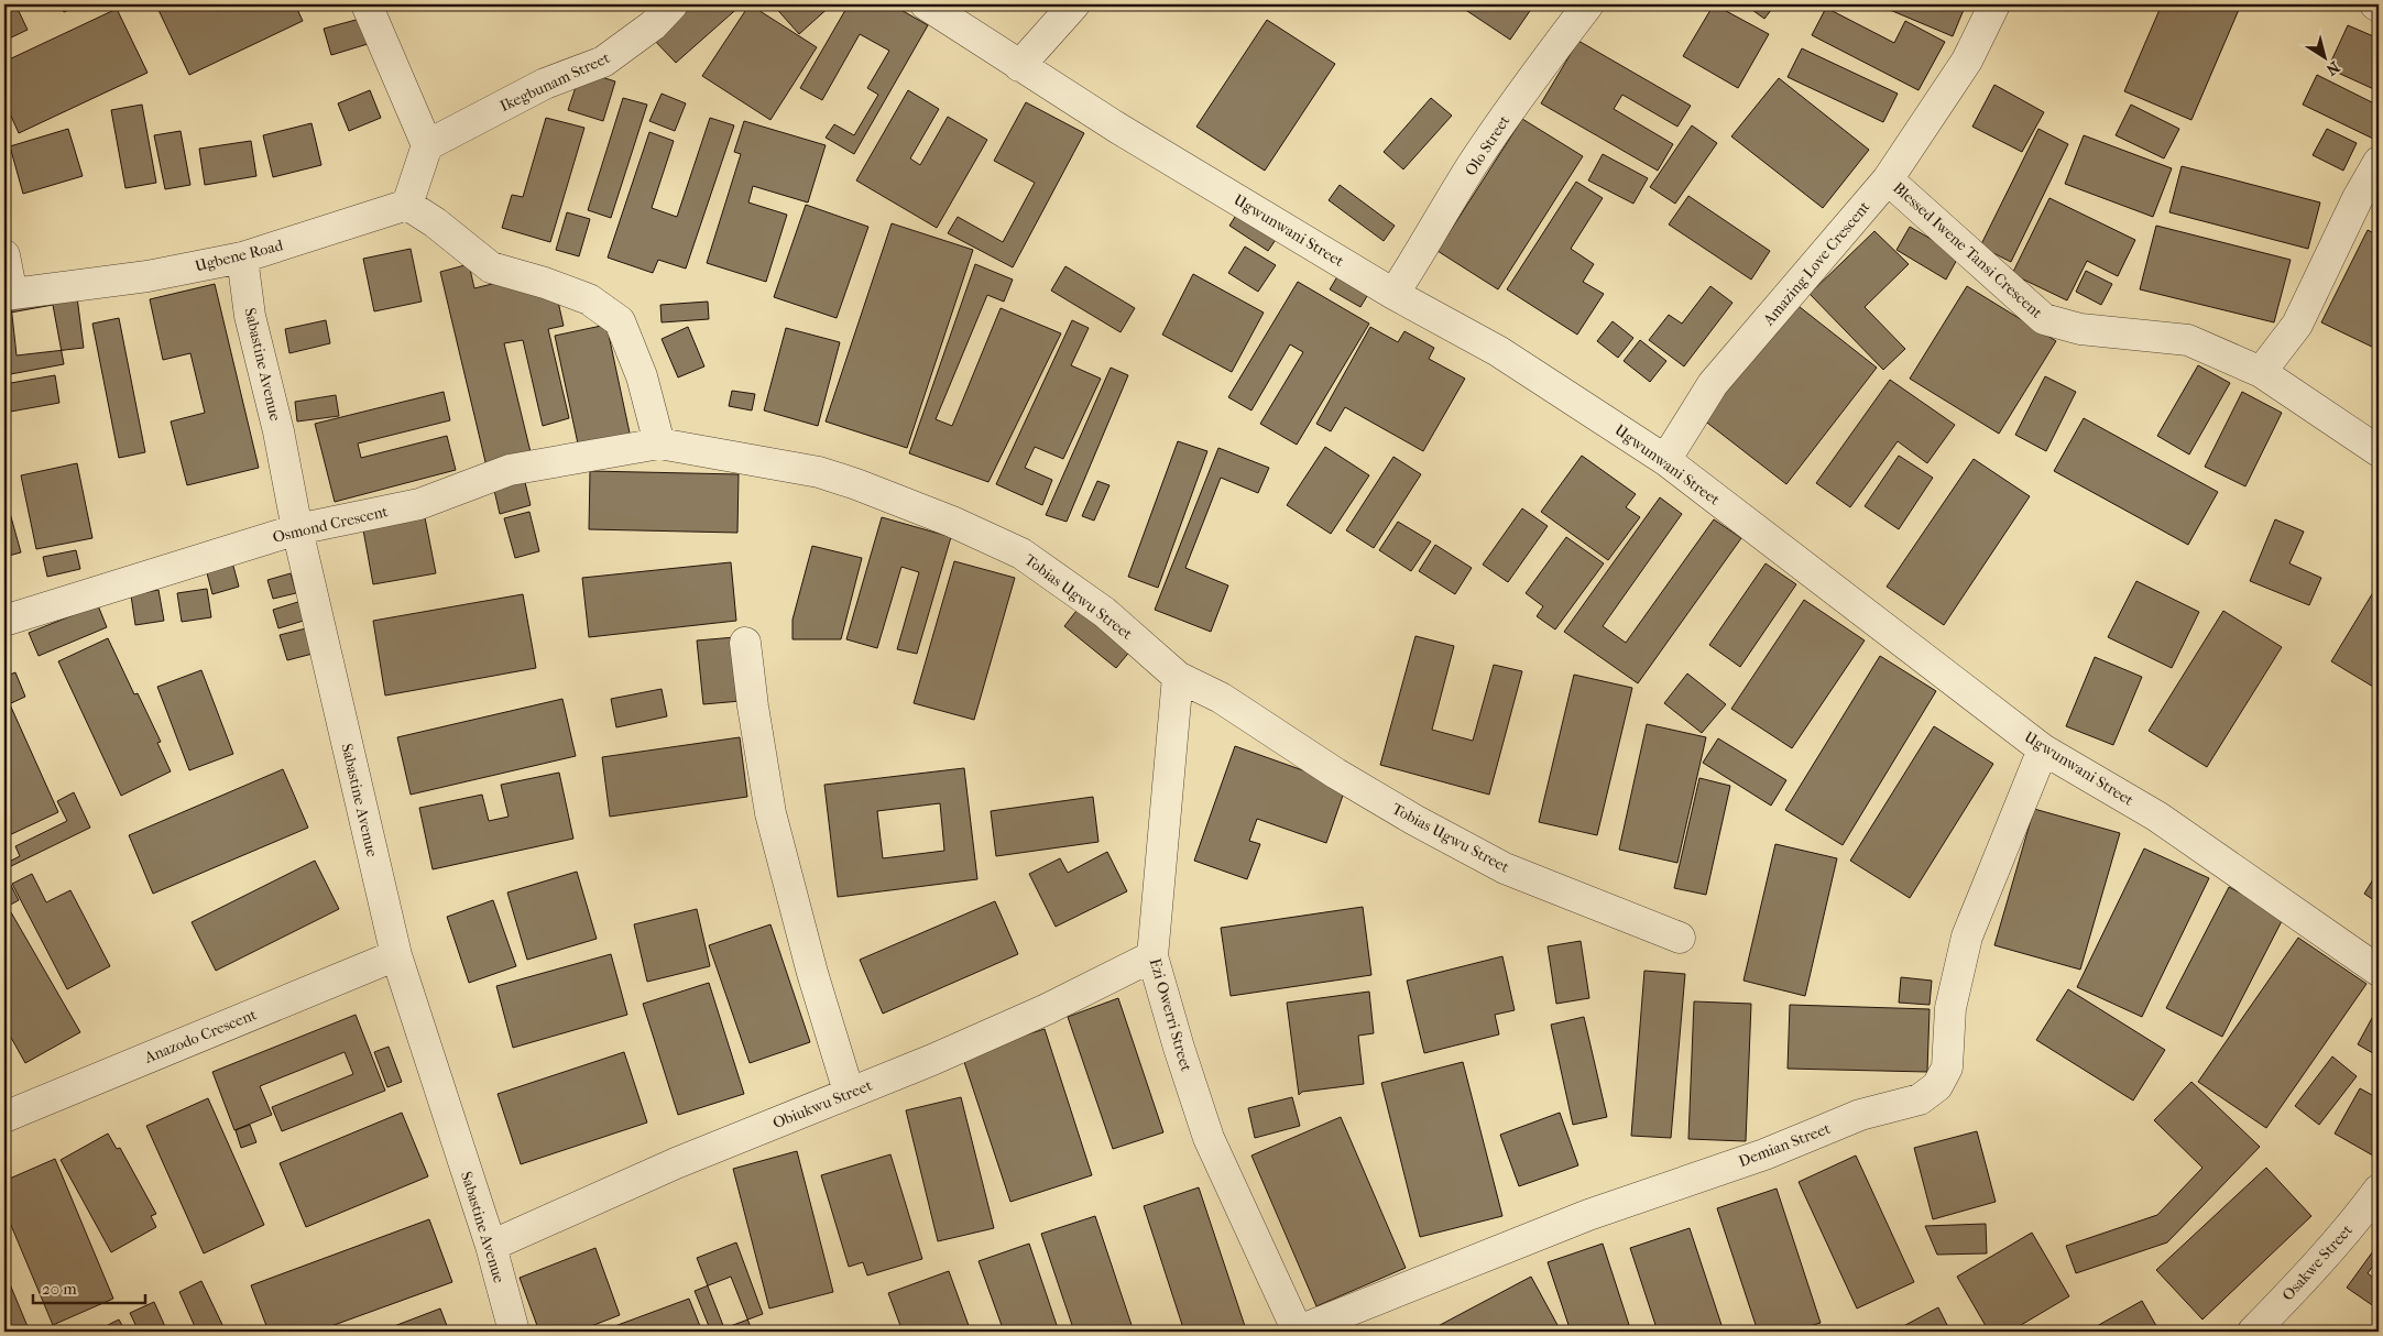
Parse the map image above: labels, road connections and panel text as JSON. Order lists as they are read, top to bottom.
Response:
{
  "streets": {
    "street": [
      "Ikegbunam Street",
      "Olo Street",
      "Ugwunwani Street",
      "Blessed Iwene Tansi Crescent",
      "Ugbene Road",
      "Amazing Love Crescent",
      "Sabastine Avenue",
      "Osmond Crescent",
      "Tobias Ugwu Street",
      "Ezi Owerri Street",
      "Anazodo Crescent",
      "Obiukwu Street",
      "Demian Street",
      "Osakwe Street"
    ]
  },
  "crossings": [
    ["Olo Street", "Ugwunwani Street"],
    ["Ugwunwani Street", "Amazing Love Crescent"],
    ["Ugwunwani Street", "Demian Street"],
    ["Blessed Iwene Tansi Crescent", "Amazing Love Crescent"],
    ["Ugbene Road", "Sabastine Avenue"],
    ["Sabastine Avenue", "Osmond Crescent"],
    ["Sabastine Avenue", "Anazodo Crescent"],
    ["Sabastine Avenue", "Obiukwu Street"],
    ["Osmond Crescent", "Tobias Ugwu Street"],
    ["Tobias Ugwu Street", "Ezi Owerri Street"],
    ["Ezi Owerri Street", "Obiukwu Street"],
    ["Ezi Owerri Street", "Demian Street"]
  ],
  "scale_bar": "20 m",
  "north": "bottom right"
}
